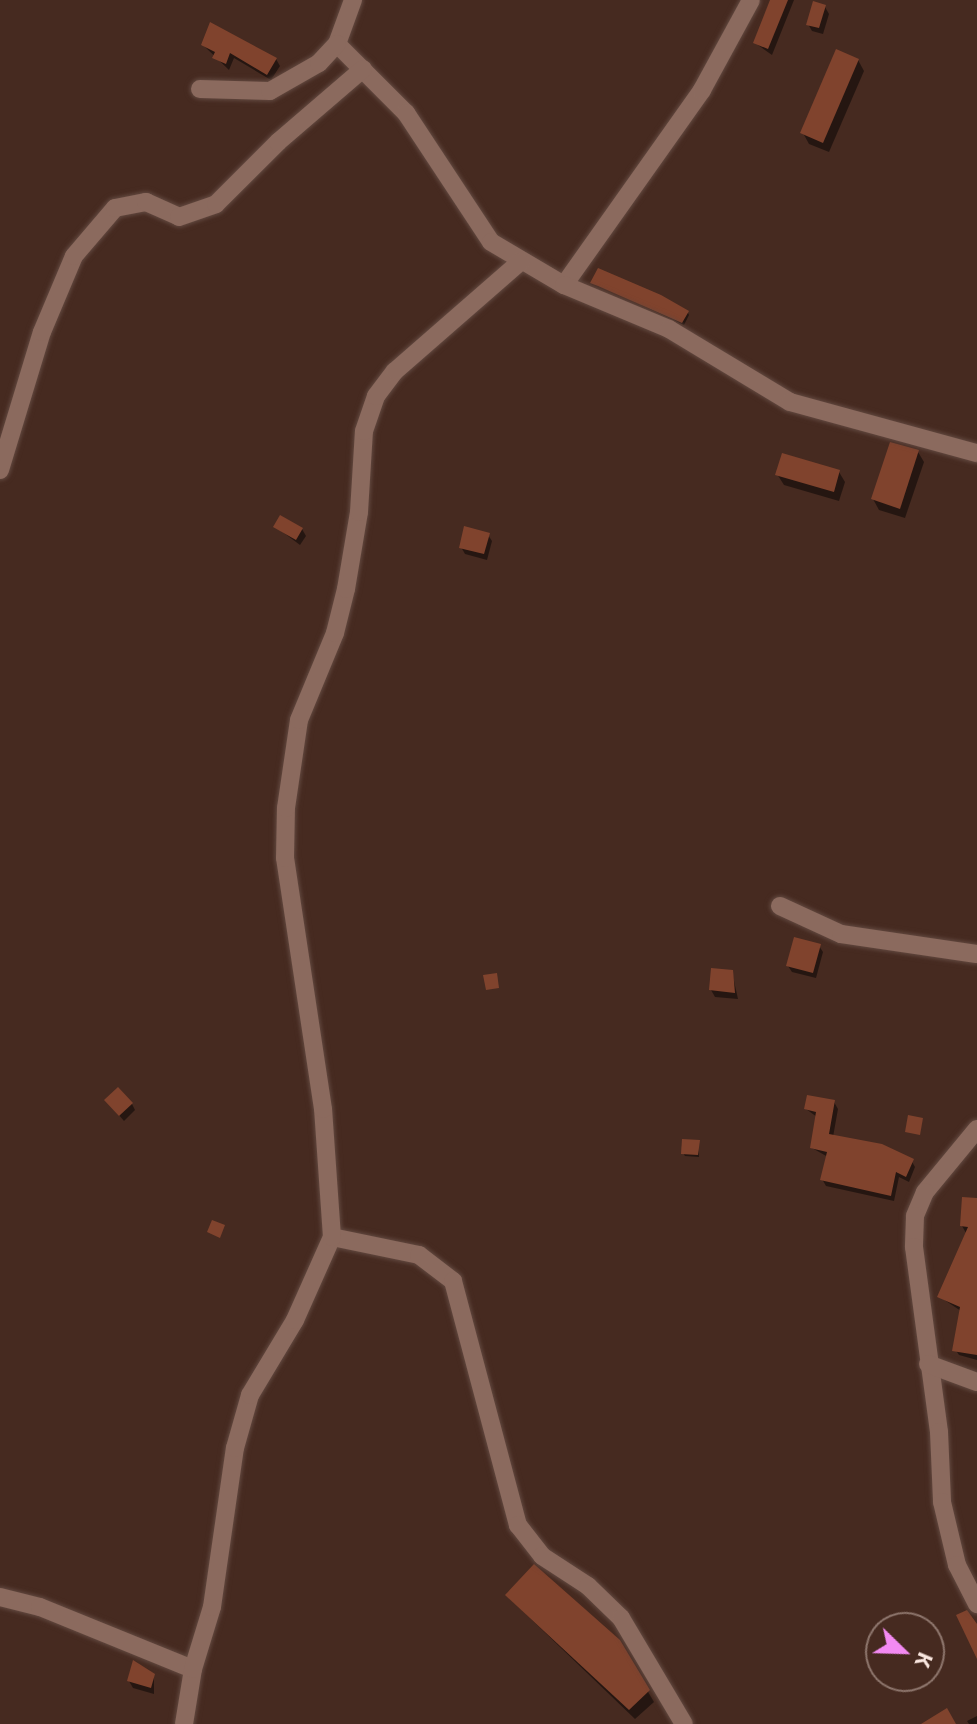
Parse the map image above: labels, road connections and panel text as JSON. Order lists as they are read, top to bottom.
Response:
{
  "north": "bottom right"
}
